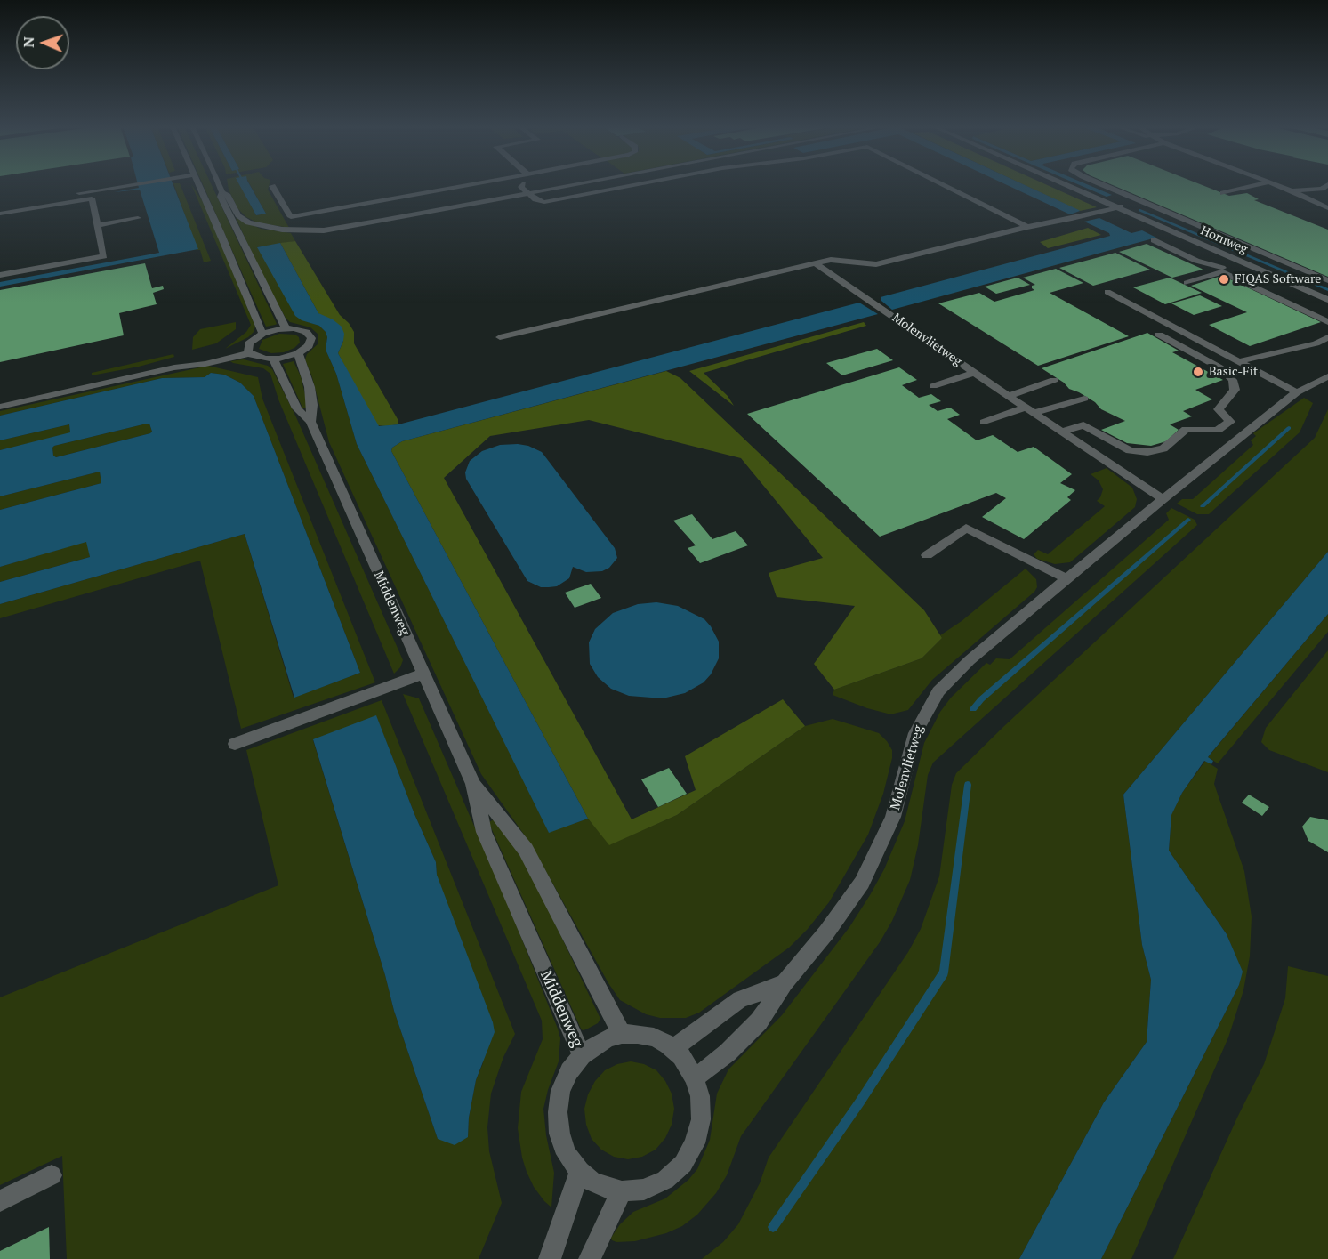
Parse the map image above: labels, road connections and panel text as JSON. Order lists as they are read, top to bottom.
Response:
{
  "streets": {
    "street": ["Hornweg", "Molenvlietweg", "Middenweg"]
  },
  "crossings": [
    ["Molenvlietweg", "Middenweg"]
  ],
  "places": ["FIQAS Software", "Basic-Fit"],
  "north": "left"
}
